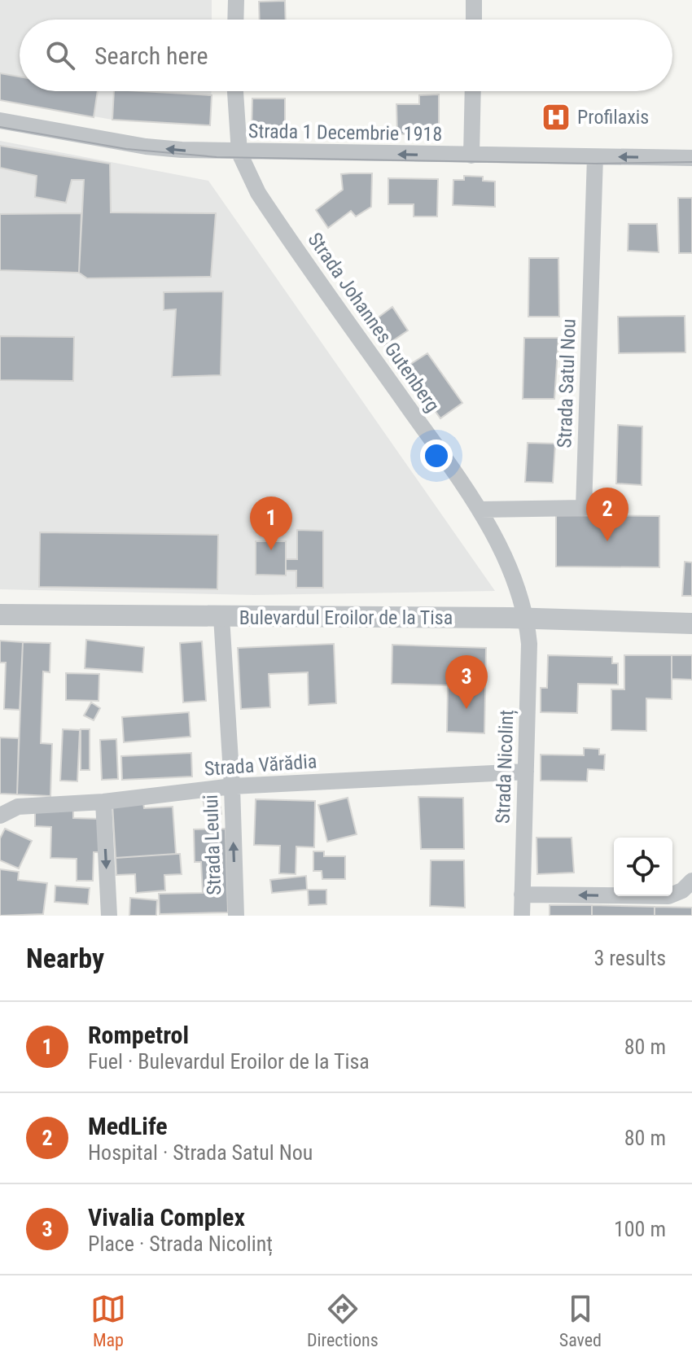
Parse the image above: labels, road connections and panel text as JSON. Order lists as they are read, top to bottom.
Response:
{
  "streets": {
    "street": [
      "Strada 1 Decembrie 1918",
      "Strada Johannes Gutenberg",
      "Strada Satul Nou",
      "Bulevardul Eroilor de la Tisa",
      "Strada Vărădia",
      "Strada Nicolinț",
      "Strada Leului"
    ]
  },
  "crossings": [
    ["Strada 1 Decembrie 1918", "Strada Johannes Gutenberg"],
    ["Strada 1 Decembrie 1918", "Strada Satul Nou"],
    ["Strada Johannes Gutenberg", "Strada Satul Nou"],
    ["Strada Johannes Gutenberg", "Bulevardul Eroilor de la Tisa"],
    ["Strada Johannes Gutenberg", "Strada Nicolinț"],
    ["Bulevardul Eroilor de la Tisa", "Strada Nicolinț"],
    ["Bulevardul Eroilor de la Tisa", "Strada Leului"],
    ["Strada Vărădia", "Strada Nicolinț"],
    ["Strada Vărădia", "Strada Leului"]
  ],
  "one_way": ["Strada 1 Decembrie 1918"],
  "places": {
    "hospital": ["Profilaxis"]
  },
  "page": {
    "search": "Search here",
    "pins": ["2", "1", "3"],
    "heading": ["Nearby", "3 results"],
    "list": [
      {
        "mark": "1",
        "name": "Rompetrol",
        "note": "Fuel · Bulevardul Eroilor de la Tisa",
        "value": "80 m"
      },
      {
        "mark": "2",
        "name": "MedLife",
        "note": "Hospital · Strada Satul Nou",
        "value": "80 m"
      },
      {
        "mark": "3",
        "name": "Vivalia Complex",
        "note": "Place · Strada Nicolinț",
        "value": "100 m"
      }
    ],
    "nav": ["Map", "Directions", "Saved"]
  }
}
